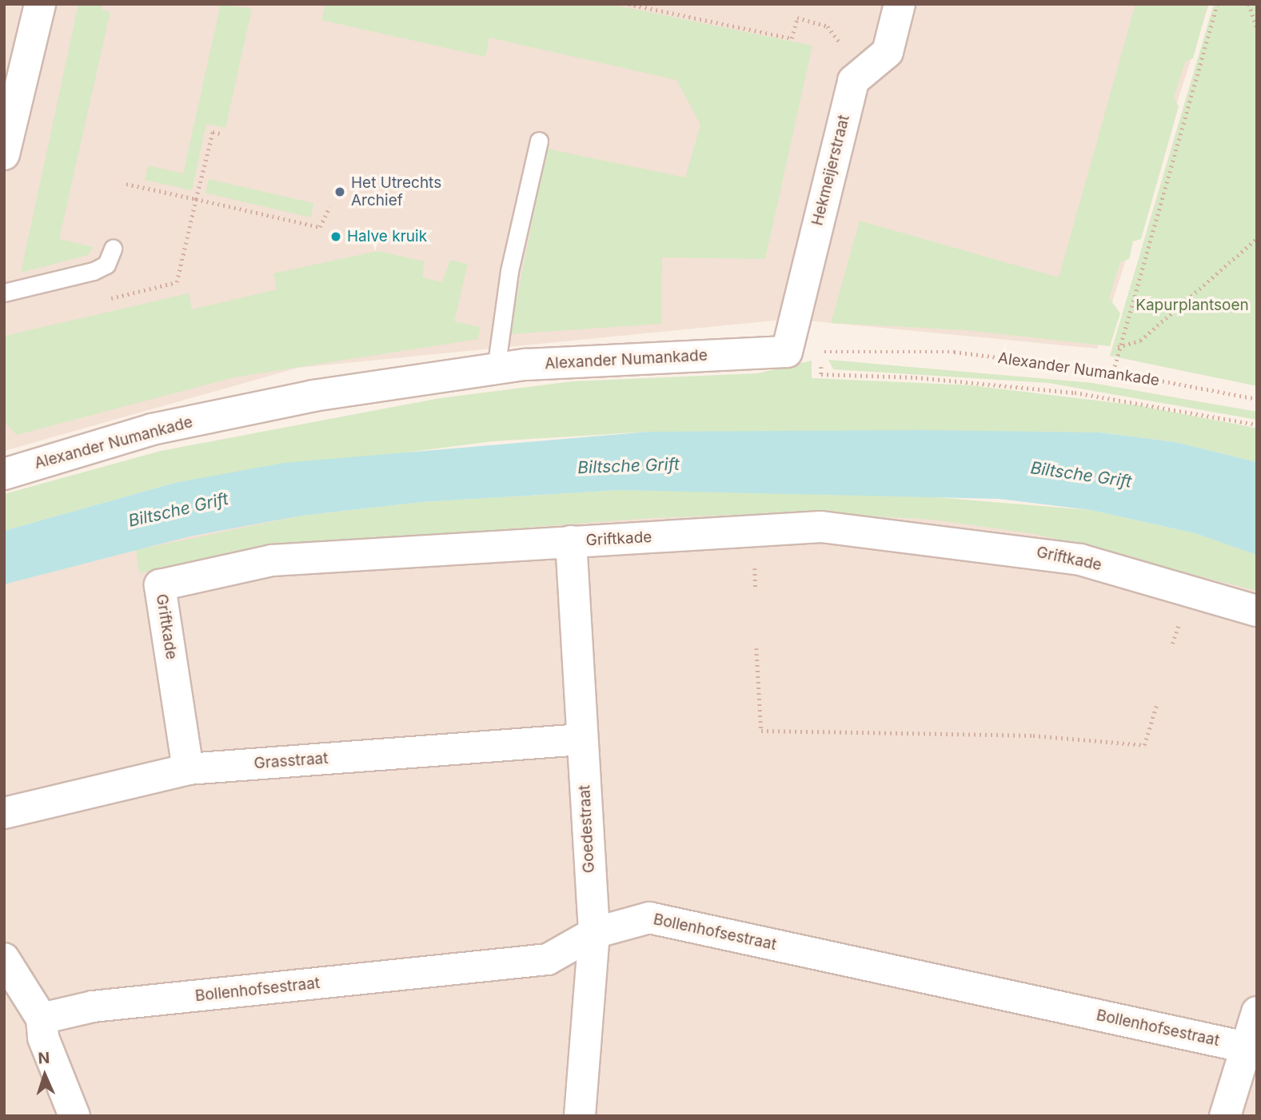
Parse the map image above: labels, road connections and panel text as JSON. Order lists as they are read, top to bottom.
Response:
{
  "streets": {
    "street": [
      "Hekmeijerstraat",
      "Alexander Numankade",
      "Griftkade",
      "Grasstraat",
      "Goedestraat",
      "Bollenhofsestraat"
    ]
  },
  "crossings": [
    ["Hekmeijerstraat", "Alexander Numankade"],
    ["Griftkade", "Grasstraat"],
    ["Griftkade", "Goedestraat"],
    ["Grasstraat", "Goedestraat"],
    ["Goedestraat", "Bollenhofsestraat"]
  ],
  "water": ["Biltsche Grift"],
  "parks": ["Kapurplantsoen"],
  "places": ["Het Utrechts Archief", "Halve kruik"],
  "north": "top"
}
